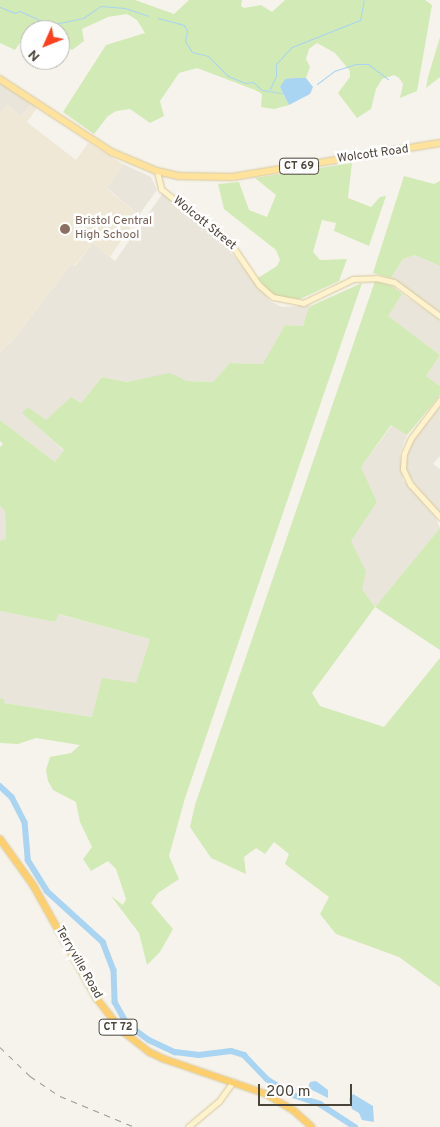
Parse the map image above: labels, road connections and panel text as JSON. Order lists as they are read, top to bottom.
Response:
{
  "streets": {
    "highway": ["Terryville Road", "CT 72"],
    "main road": ["Wolcott Road", "CT 69", "Wolcott Street"]
  },
  "crossings": [
    ["Wolcott Road", "CT 69"],
    ["Wolcott Road", "Wolcott Street"],
    ["CT 69", "Wolcott Street"]
  ],
  "places": ["Bristol Central High School"],
  "scale_bar": "200 m",
  "north": "bottom left"
}
